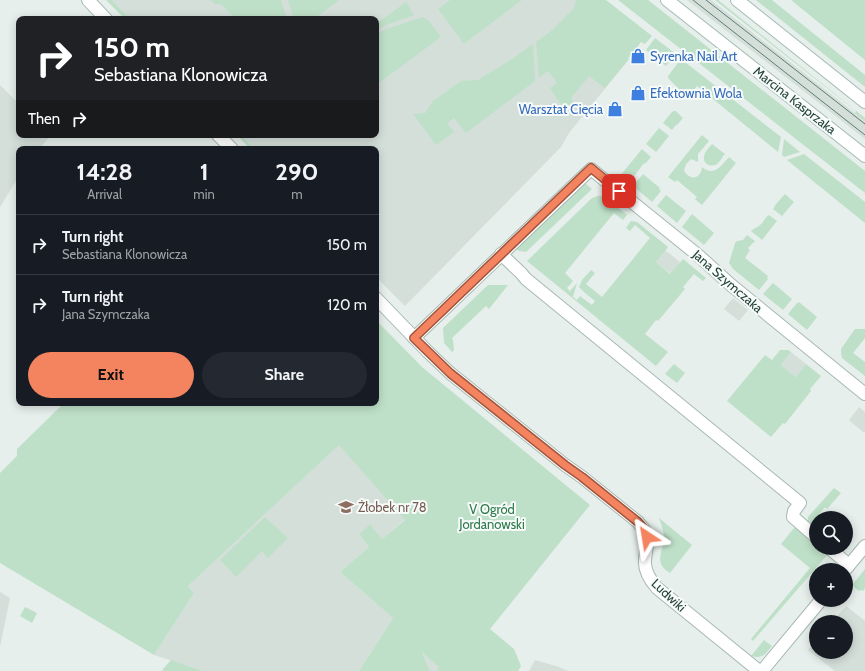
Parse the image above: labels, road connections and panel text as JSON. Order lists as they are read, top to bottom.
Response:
{
  "streets": {
    "street": ["Marcina Kasprzaka", "Jana Szymczaka", "Ludwiki"]
  },
  "parks": ["V Ogród Jordanowski"],
  "places": {
    "shop": ["Syrenka Nail Art", "Efektownia Wola", "Warsztat Cięcia"],
    "school or university": ["Żłobek nr 78"]
  },
  "page": {
    "turn": ["150 m", "Sebastiana Klonowicza"],
    "then": "Then",
    "eta": [
      "14:28",
      "Arrival",
      "1",
      "min",
      "290",
      "m"
    ],
    "list": [
      {
        "name": "Turn right",
        "note": "Sebastiana Klonowicza",
        "value": "150 m"
      },
      {
        "name": "Turn right",
        "note": "Jana Szymczaka",
        "value": "120 m"
      }
    ],
    "buttons": ["Exit", "Share"],
    "map_buttons": ["+", "−"]
  }
}
